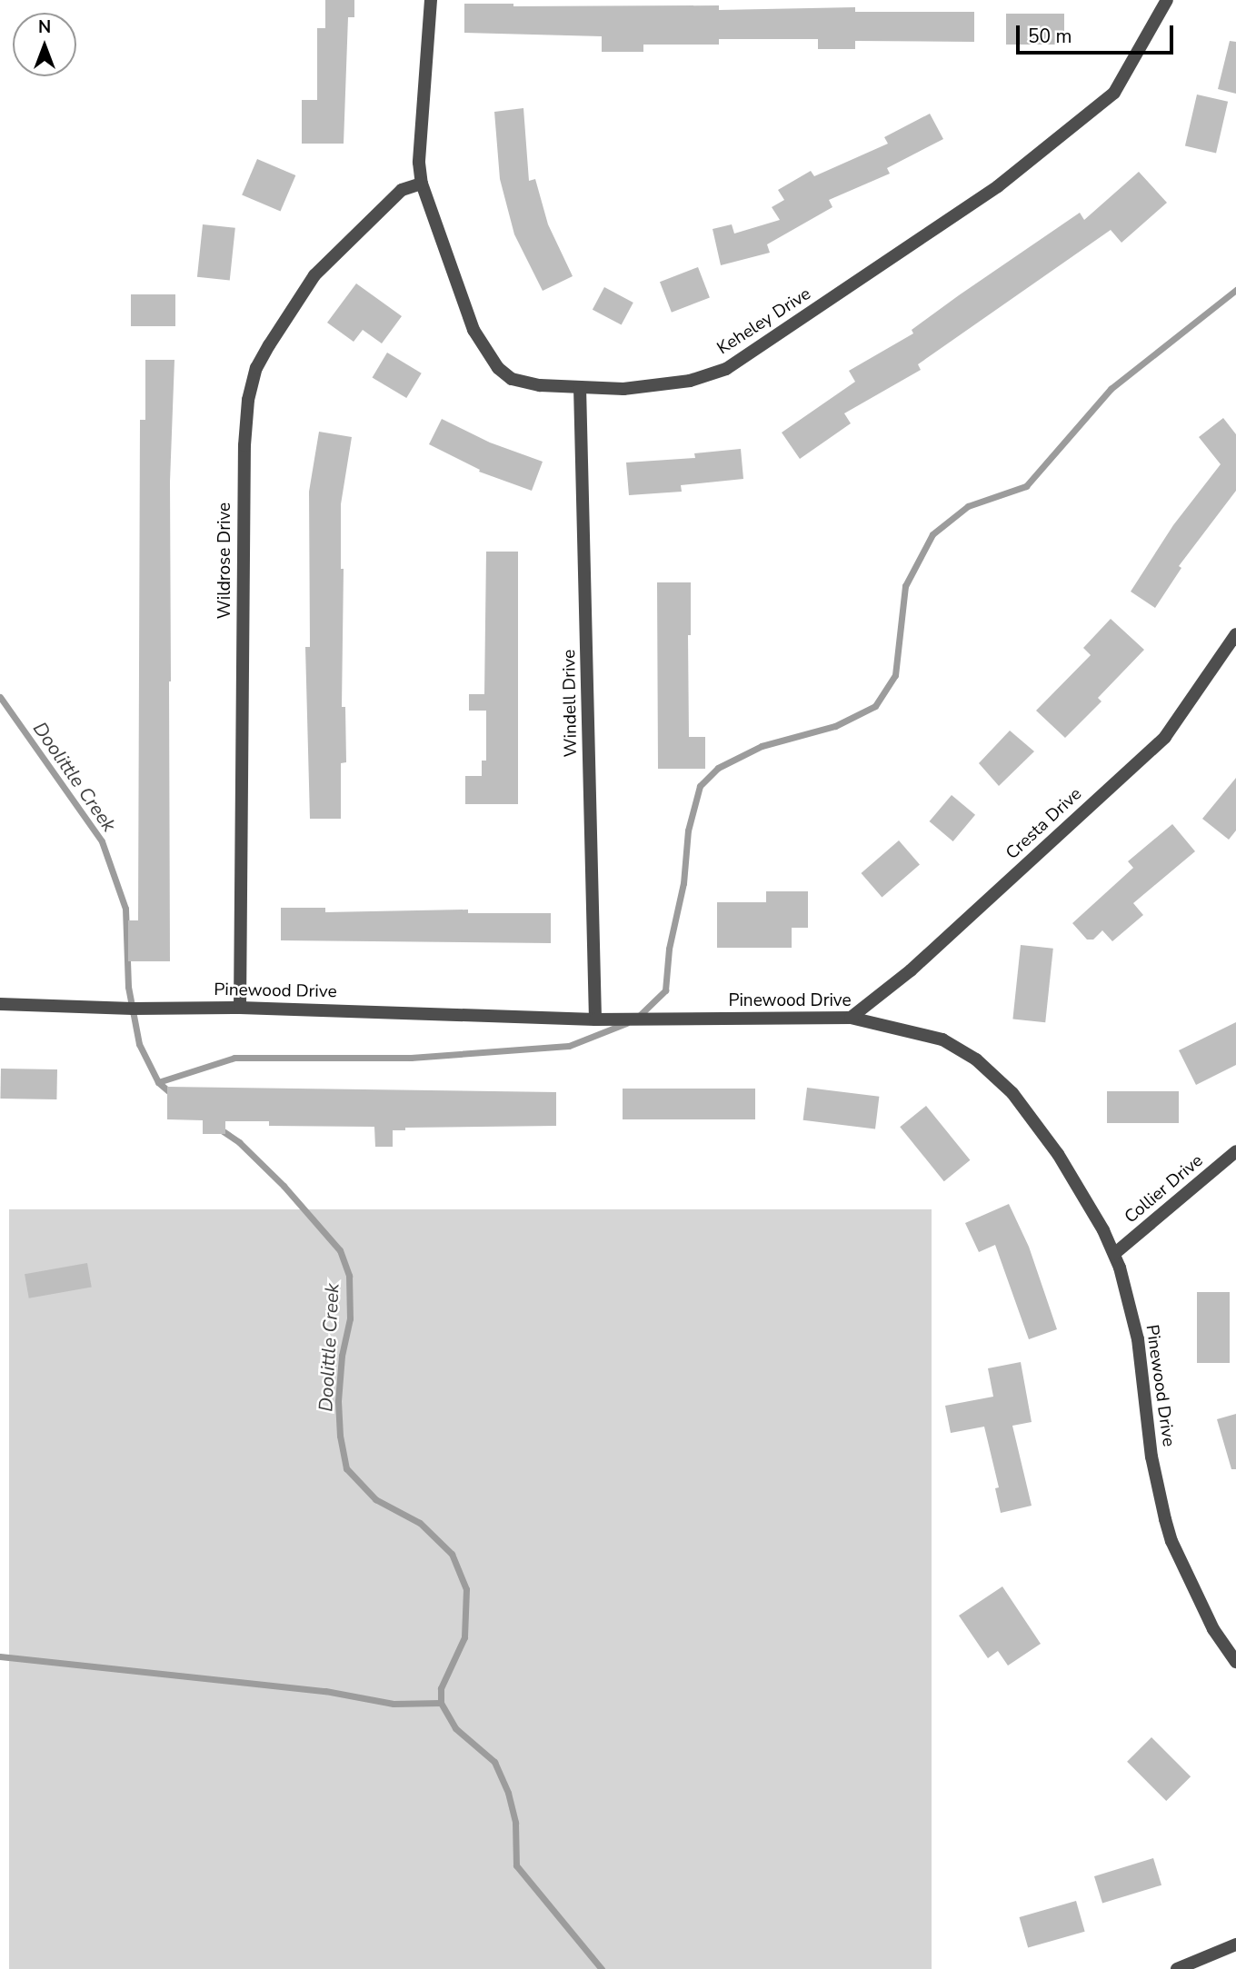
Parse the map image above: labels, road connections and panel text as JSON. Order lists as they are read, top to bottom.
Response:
{
  "streets": {
    "street": [
      "Keheley Drive",
      "Wildrose Drive",
      "Windell Drive",
      "Cresta Drive",
      "Pinewood Drive",
      "Collier Drive"
    ]
  },
  "crossings": [
    ["Keheley Drive", "Wildrose Drive"],
    ["Keheley Drive", "Windell Drive"],
    ["Wildrose Drive", "Pinewood Drive"],
    ["Windell Drive", "Pinewood Drive"],
    ["Cresta Drive", "Pinewood Drive"],
    ["Pinewood Drive", "Collier Drive"]
  ],
  "water": ["Doolittle Creek"],
  "scale_bar": "50 m",
  "north": "top"
}
